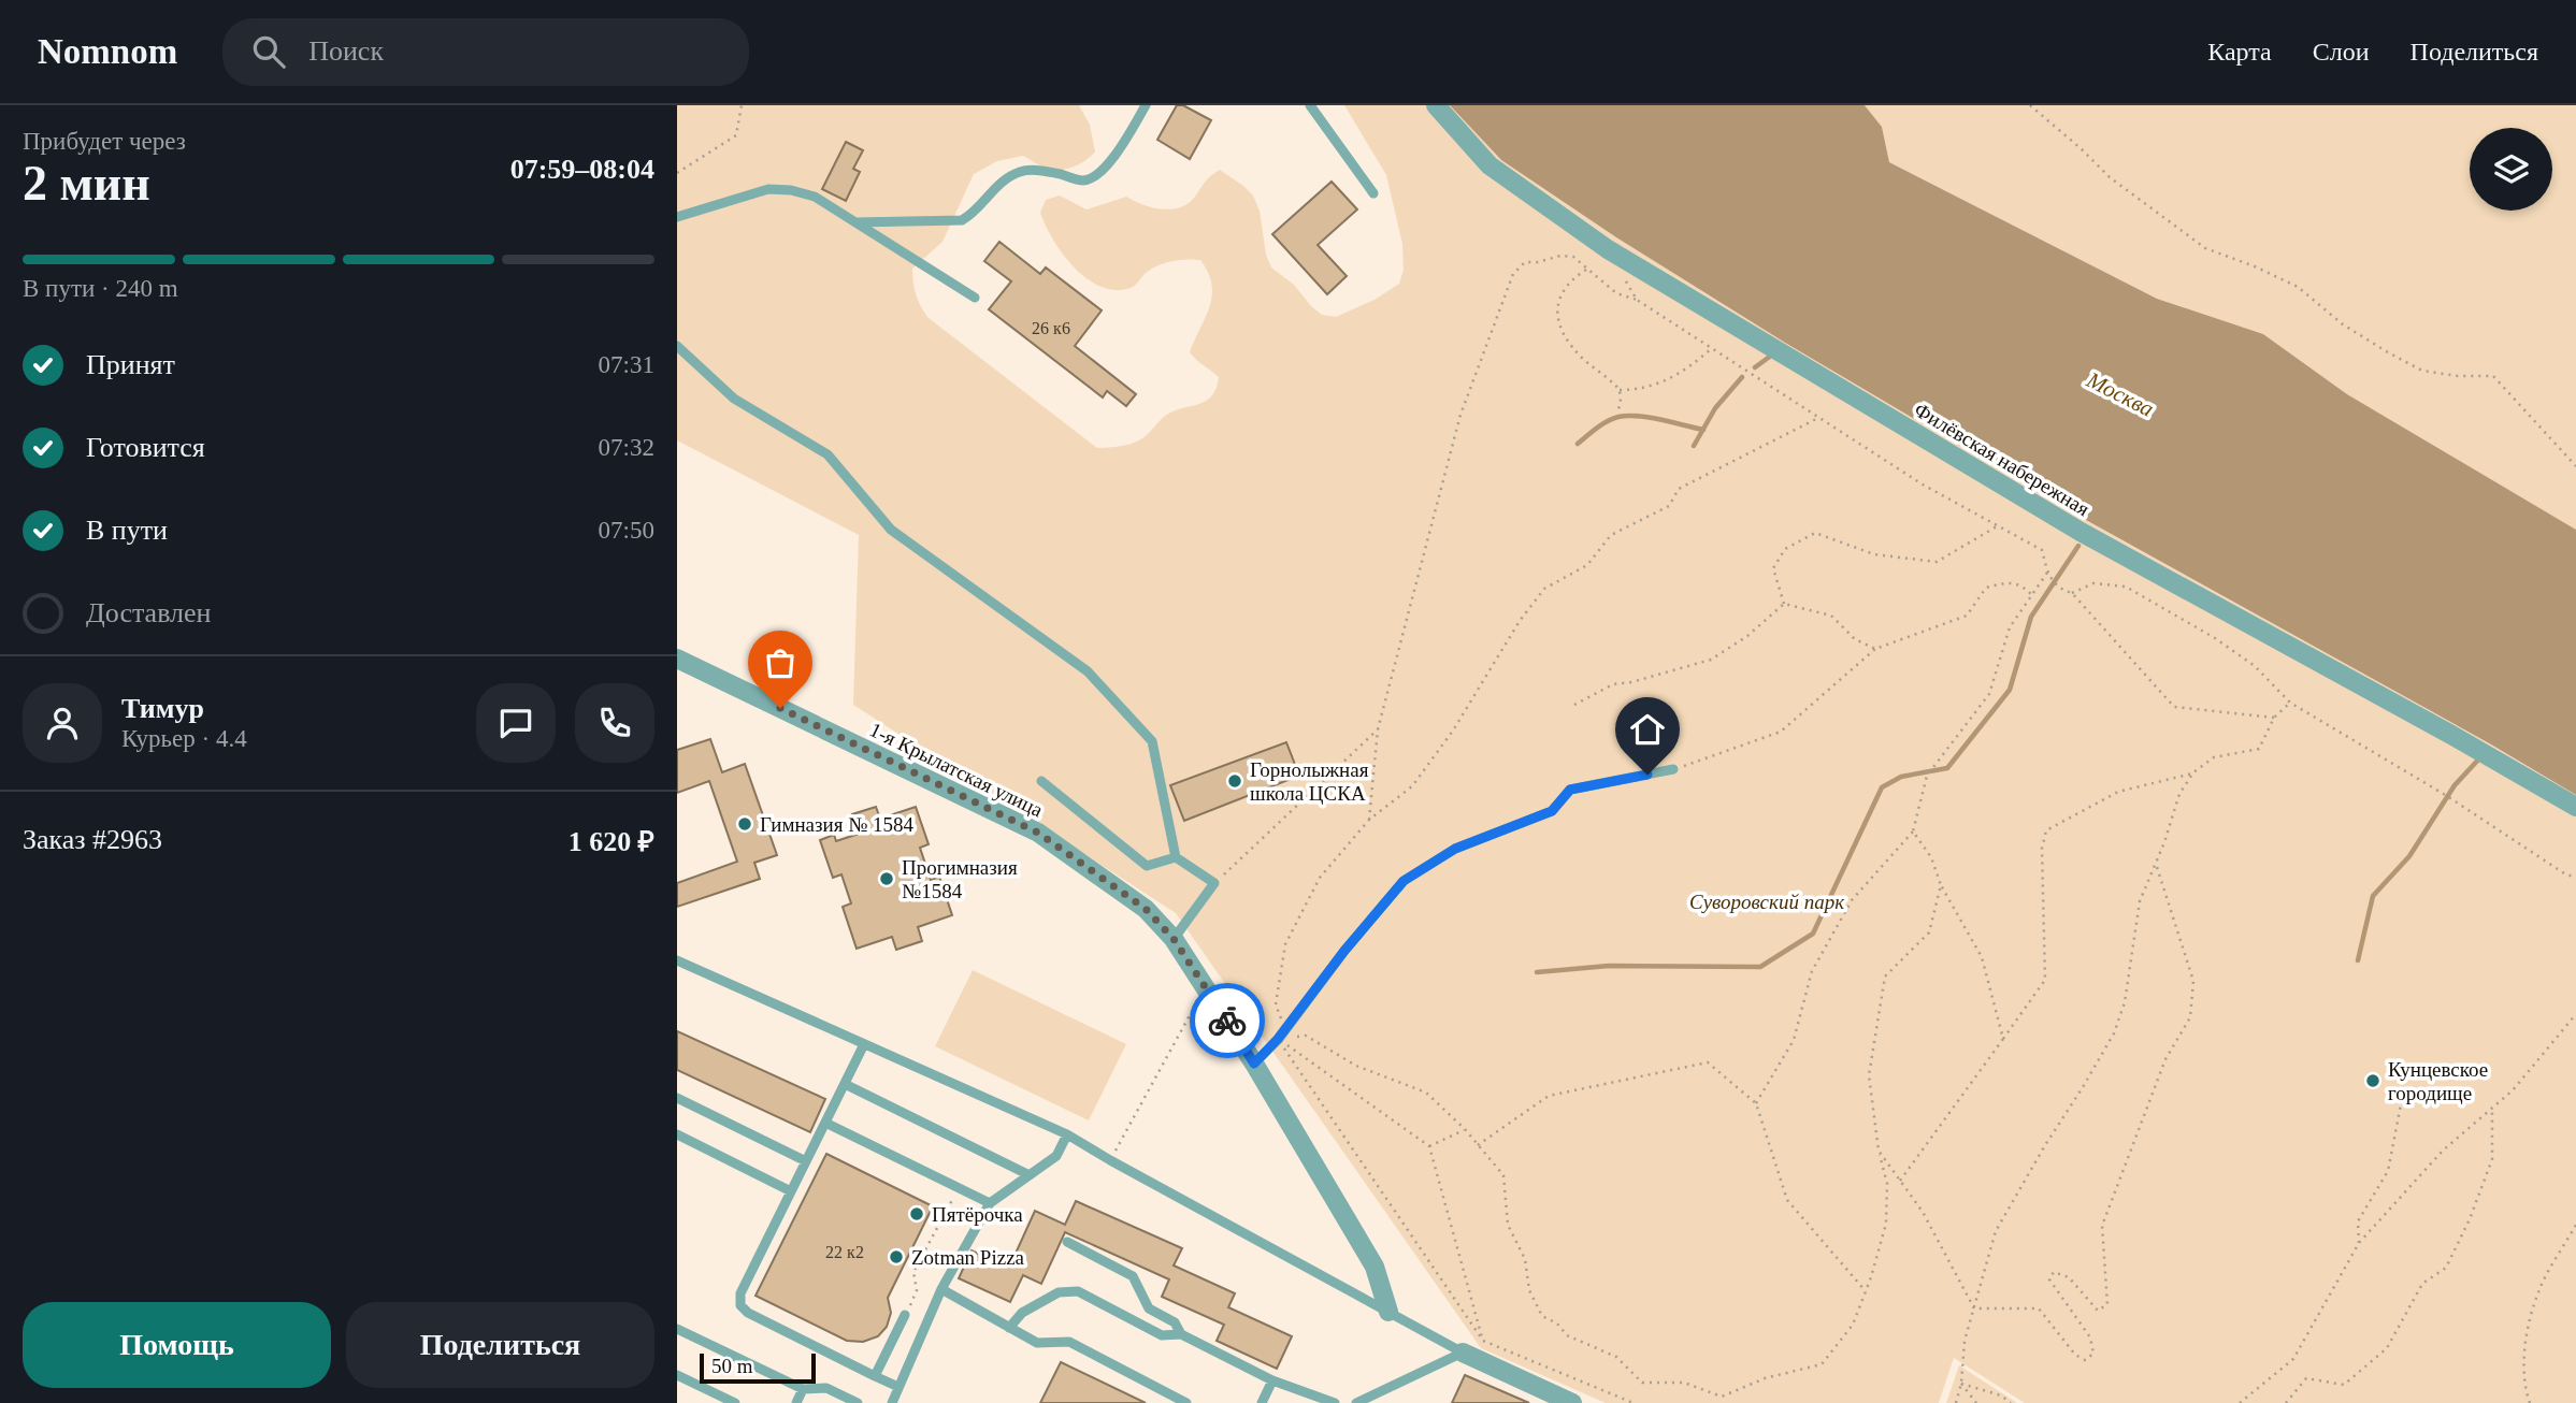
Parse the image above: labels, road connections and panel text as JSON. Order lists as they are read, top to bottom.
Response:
{
  "streets": {
    "street": ["Филёвская набережная", "1-я Крылатская улица"]
  },
  "water": ["Москва"],
  "parks": ["Суворовский парк"],
  "places": [
    "Горнолыжная школа ЦСКА",
    "Гимназия № 1584",
    "Прогимназия №1584",
    "Кунцевское городище",
    "Пятёрочка",
    "Zotman Pizza"
  ],
  "house_numbers": ["26 к6", "22 к2"],
  "scale_bar": "50 m",
  "page": {
    "header": "Nomnom",
    "search": "Поиск",
    "nav": ["Карта", "Слои", "Поделиться"],
    "heading": ["2 мин", "Прибудет через", "07:59–08:04"],
    "panel": [
      "Тимур",
      "Курьер · 4.4",
      "Заказ #2963",
      "1 620 ₽"
    ],
    "bar": "В пути · 240 m",
    "list": [
      ["Принят", "07:31"],
      ["Готовится", "07:32"],
      ["В пути", "07:50"],
      "Доставлен"
    ],
    "buttons": ["Помощь", "Поделиться"],
    "scale": "50 m"
  }
}
